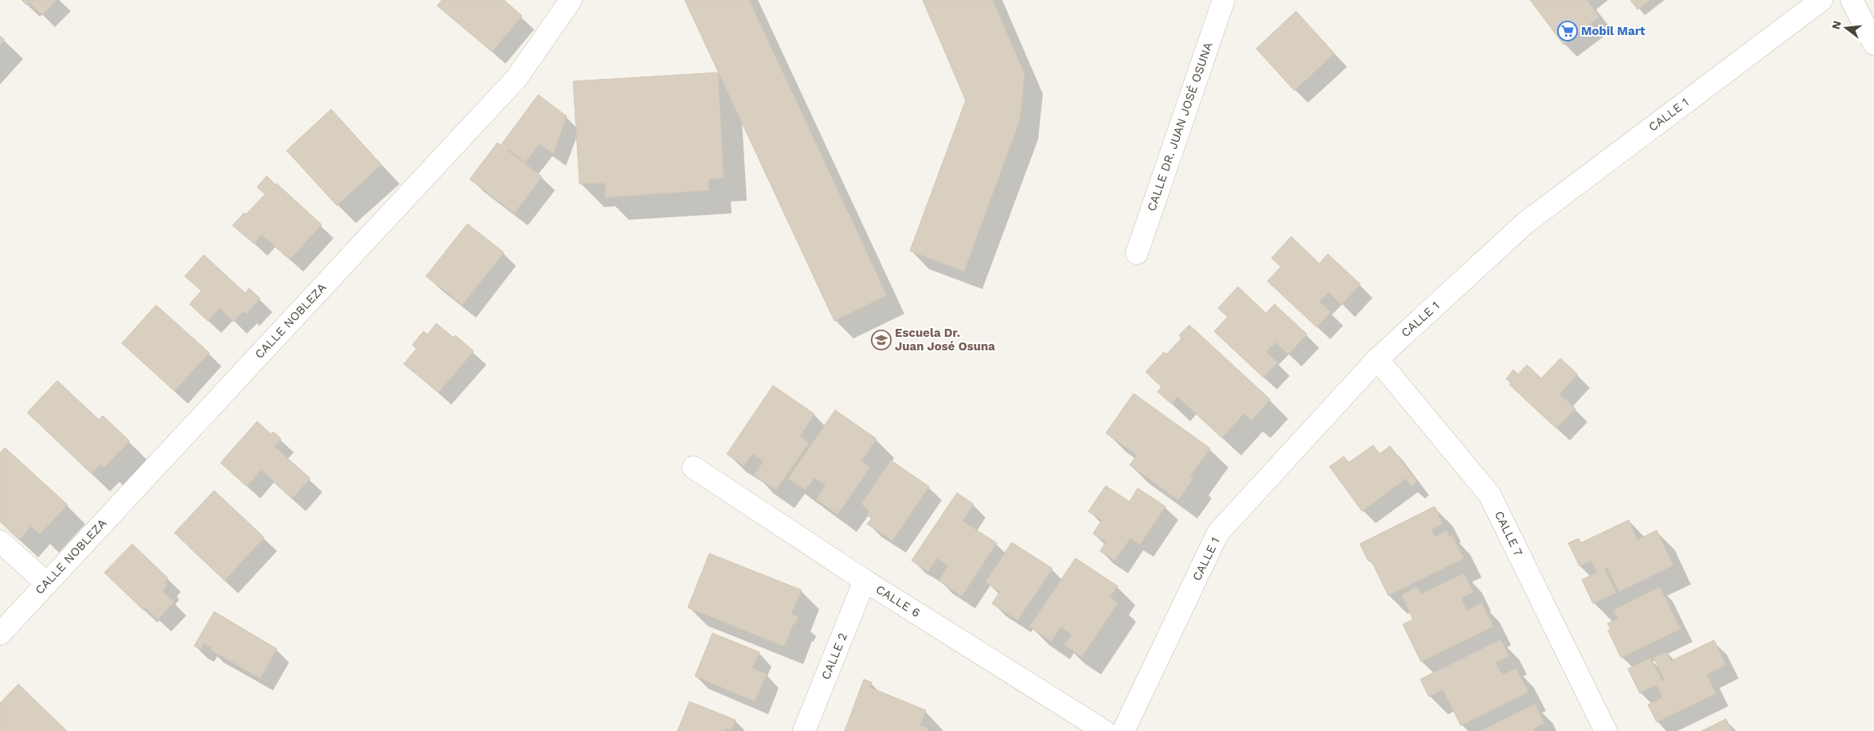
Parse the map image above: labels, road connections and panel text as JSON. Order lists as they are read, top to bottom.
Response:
{
  "streets": {
    "street": [
      "CALLE 1",
      "CALLE DR. JUAN JOSÉ OSUNA",
      "CALLE NOBLEZA",
      "CALLE 7",
      "CALLE 6",
      "CALLE 2"
    ]
  },
  "crossings": [
    ["CALLE 1", "CALLE 7"],
    ["CALLE 6", "CALLE 2"]
  ],
  "places": {
    "supermarket": ["Mobil Mart"],
    "school or university": ["Escuela Dr. Juan José Osuna"]
  },
  "north": "left"
}
